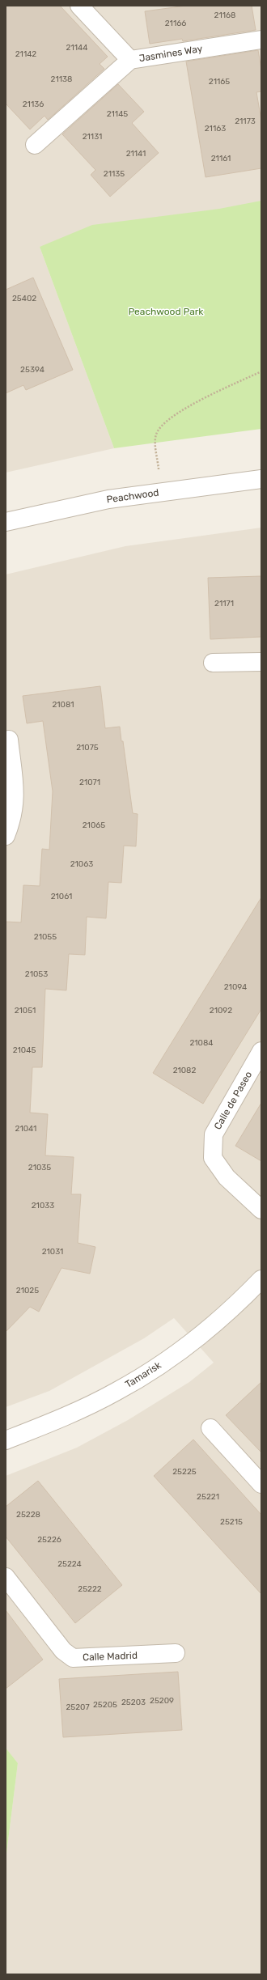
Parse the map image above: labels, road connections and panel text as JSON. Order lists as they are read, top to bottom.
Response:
{
  "streets": {
    "street": [
      "Jasmines Way",
      "Peachwood",
      "Calle de Paseo",
      "Tamarisk",
      "Calle Madrid"
    ]
  },
  "parks": ["Peachwood Park"],
  "house_numbers": [
    "21168",
    "21166",
    "21144",
    "21142",
    "21138",
    "21165",
    "21136",
    "21145",
    "21173",
    "21163",
    "21131",
    "21141",
    "21161",
    "21135",
    "25402",
    "25394",
    "21171",
    "21081",
    "21075",
    "21071",
    "21065",
    "21063",
    "21061",
    "21055",
    "21053",
    "21094",
    "21051",
    "21092",
    "21084",
    "21045",
    "21082",
    "21041",
    "21035",
    "21033",
    "21031",
    "21025",
    "25225",
    "25221",
    "25228",
    "25215",
    "25226",
    "25224",
    "25222",
    "25209",
    "25203",
    "25205",
    "25207"
  ]
}
